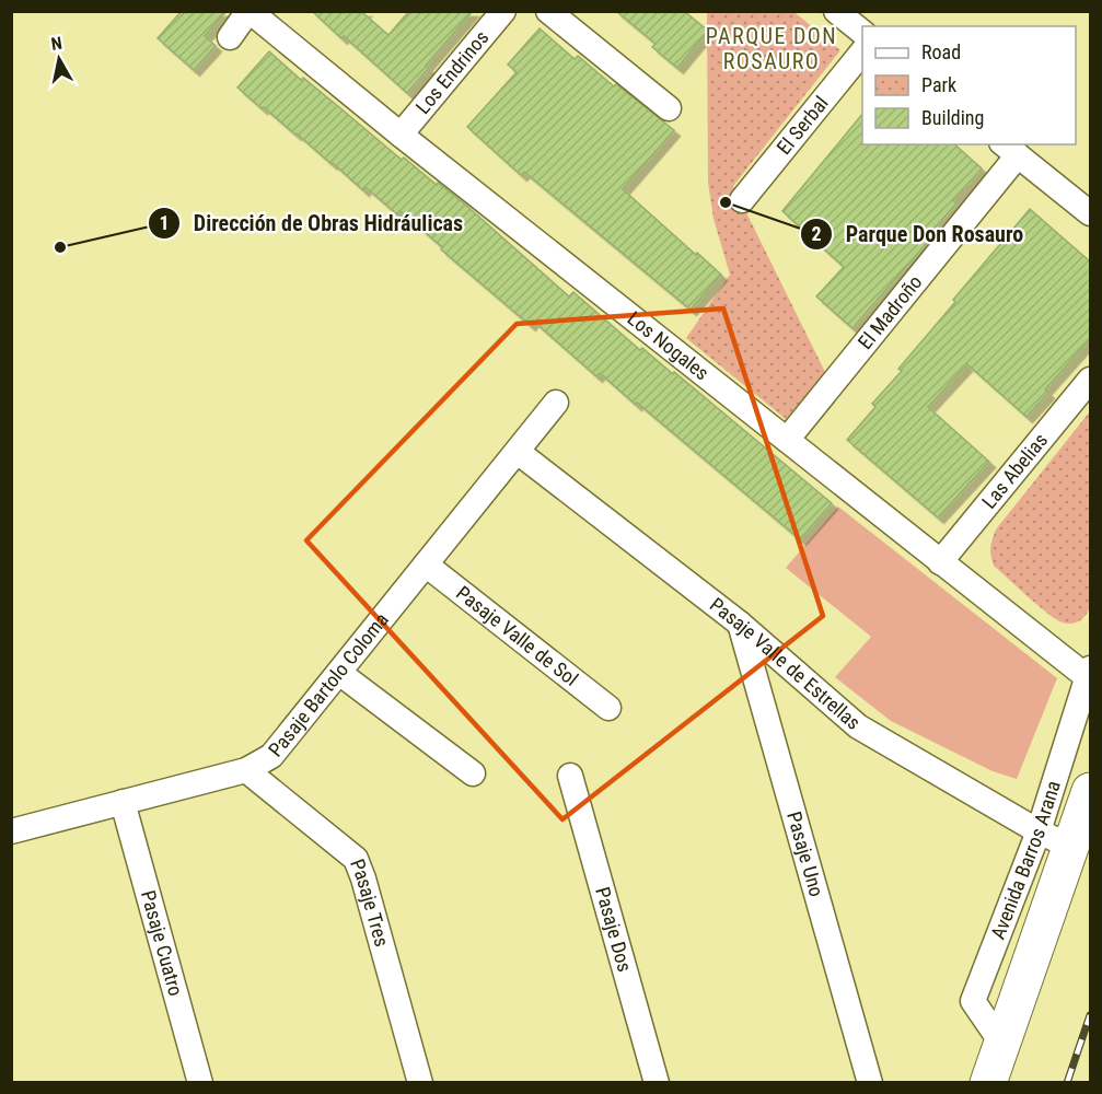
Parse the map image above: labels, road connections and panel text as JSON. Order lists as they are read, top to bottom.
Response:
{
  "streets": {
    "main road": ["Avenida Barros Arana"],
    "street": [
      "Los Endrinos",
      "El Serbal",
      "El Madroño",
      "Los Nogales",
      "Las Abelias",
      "Pasaje Valle de Sol",
      "Pasaje Valle de Estrellas",
      "Pasaje Bartolo Coloma",
      "Pasaje Uno",
      "Pasaje Tres",
      "Pasaje Dos",
      "Pasaje Cuatro"
    ]
  },
  "crossings": [
    ["Los Endrinos", "Los Nogales"],
    ["El Madroño", "Los Nogales"],
    ["Los Nogales", "Las Abelias"],
    ["Los Nogales", "Avenida Barros Arana"],
    ["Pasaje Valle de Sol", "Pasaje Bartolo Coloma"],
    ["Pasaje Valle de Estrellas", "Pasaje Bartolo Coloma"],
    ["Pasaje Valle de Estrellas", "Pasaje Uno"],
    ["Pasaje Valle de Estrellas", "Avenida Barros Arana"],
    ["Pasaje Bartolo Coloma", "Pasaje Tres"],
    ["Pasaje Bartolo Coloma", "Pasaje Cuatro"]
  ],
  "districts": ["PARQUE DON ROSAURO"],
  "places": ["Parque Don Rosauro", "Dirección de Obras Hidráulicas"],
  "legend": ["Road", "Park", "Building"],
  "north": "top"
}
